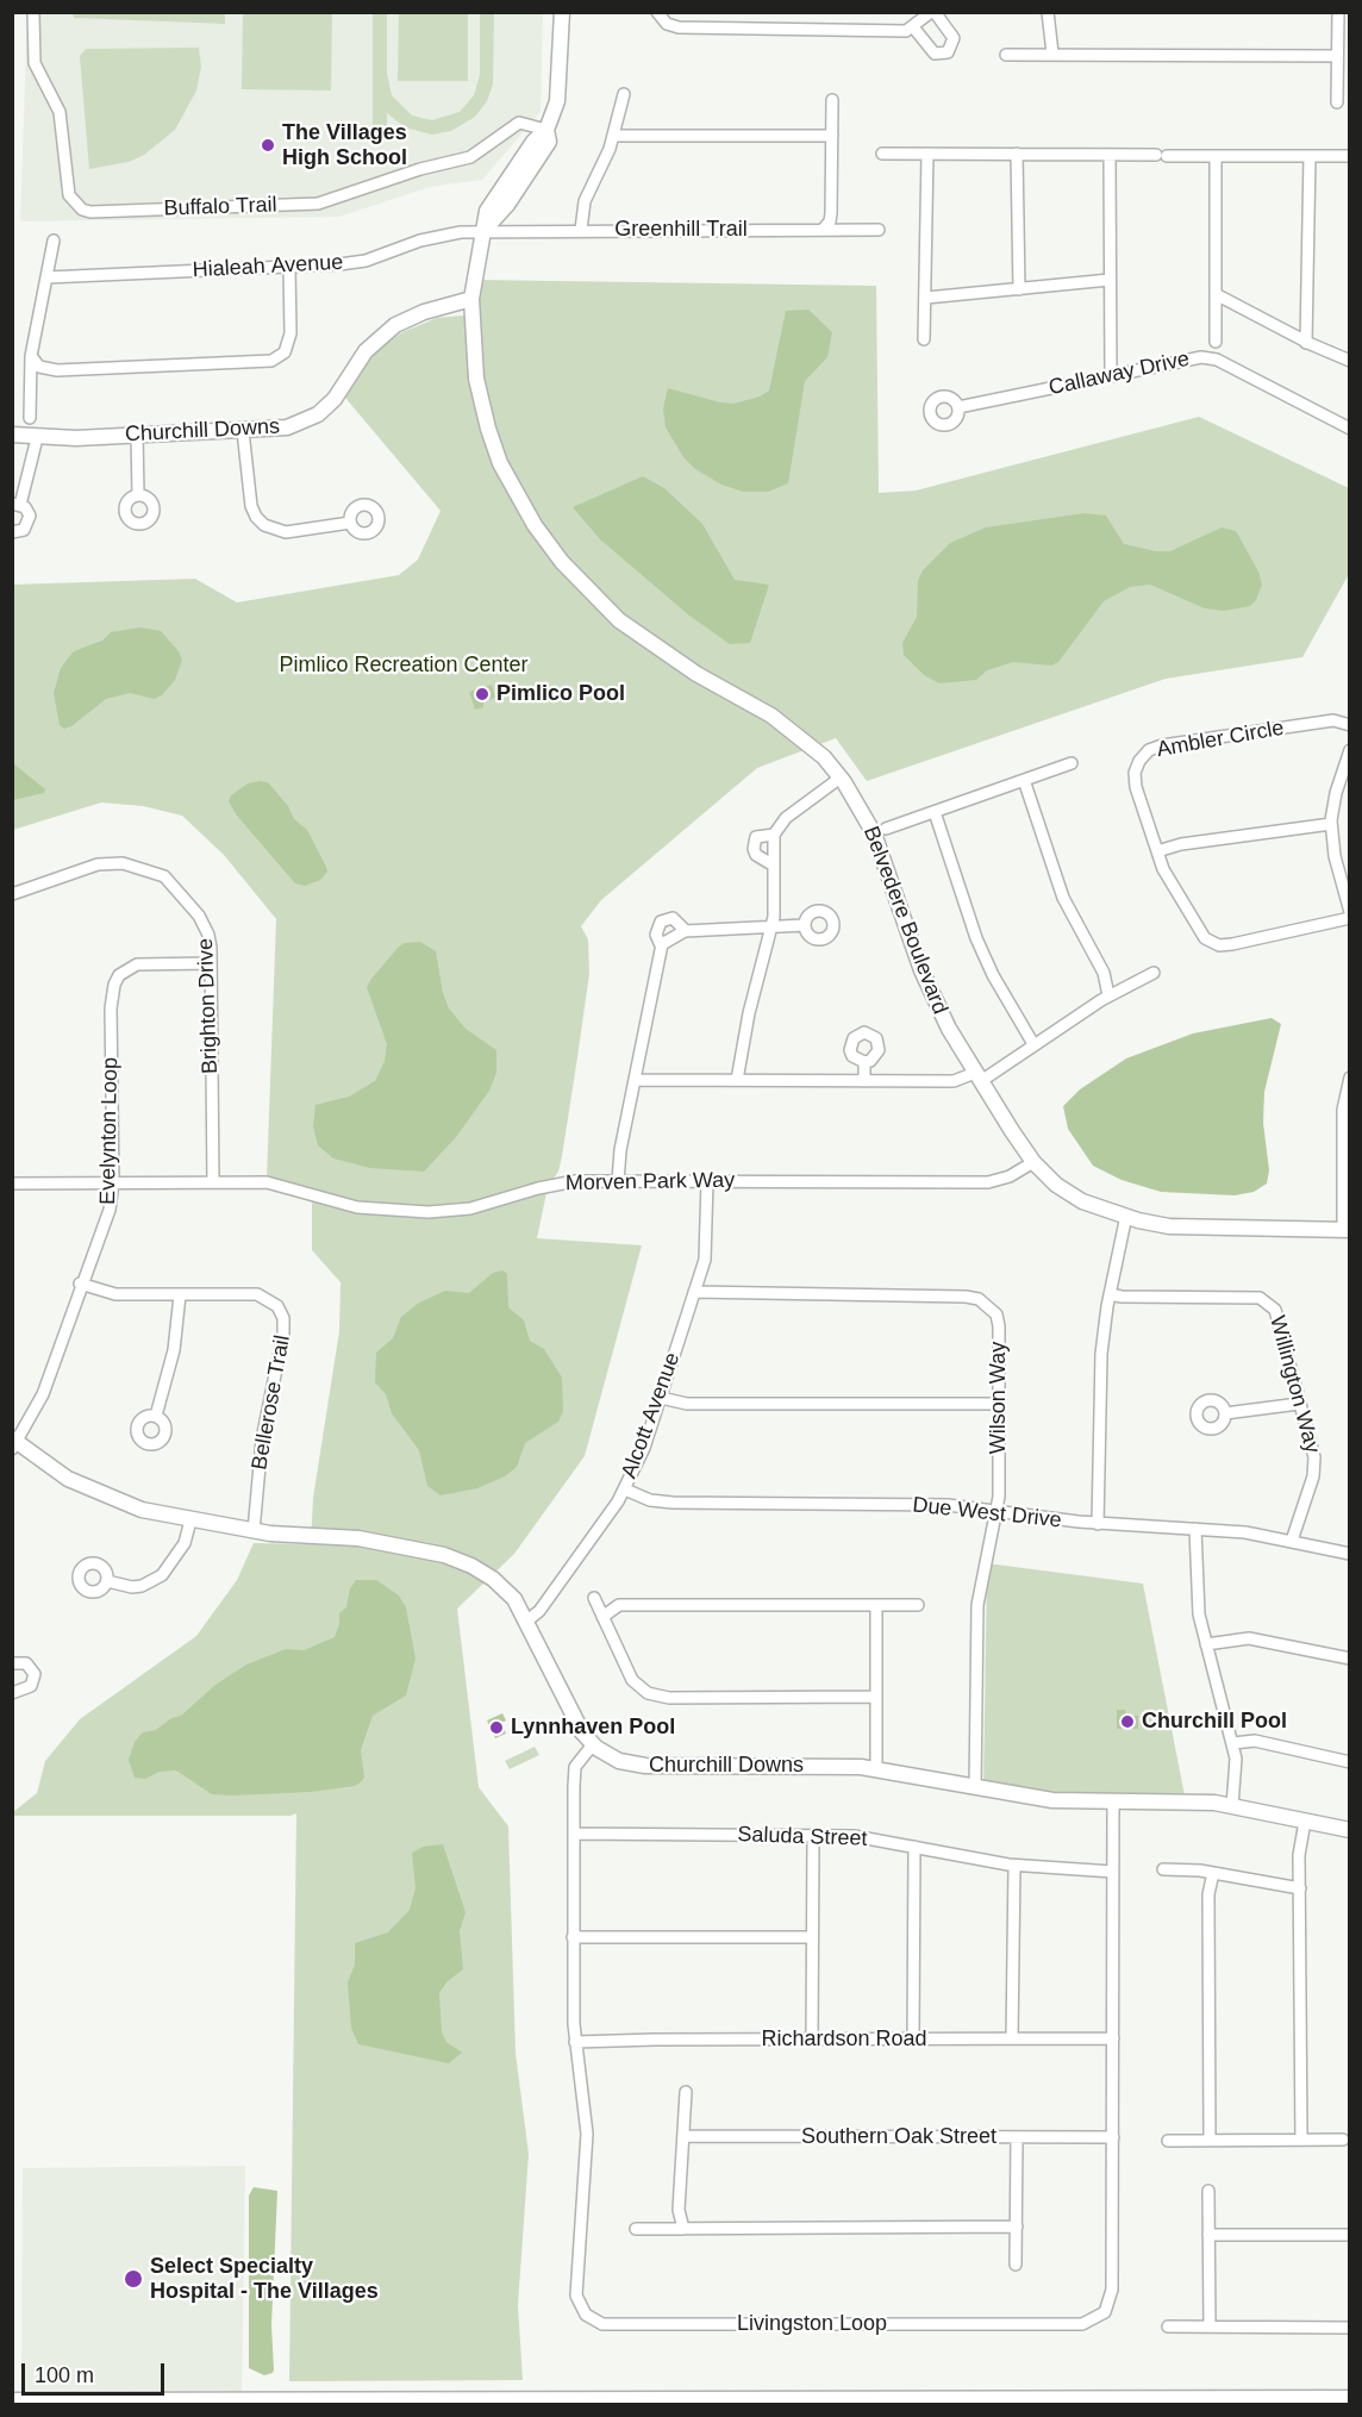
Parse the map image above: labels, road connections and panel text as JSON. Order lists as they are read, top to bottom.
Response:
{
  "streets": {
    "street": [
      "Buffalo Trail",
      "Greenhill Trail",
      "Hialeah Avenue",
      "Callaway Drive",
      "Churchill Downs",
      "Ambler Circle",
      "Belvedere Boulevard",
      "Brighton Drive",
      "Evelynton Loop",
      "Morven Park Way",
      "Willington Way",
      "Wilson Way",
      "Bellerose Trail",
      "Alcott Avenue",
      "Due West Drive",
      "Saluda Street",
      "Richardson Road",
      "Southern Oak Street",
      "Livingston Loop"
    ]
  },
  "crossings": [
    ["Buffalo Trail", "Belvedere Boulevard"],
    ["Greenhill Trail", "Hialeah Avenue"],
    ["Greenhill Trail", "Belvedere Boulevard"],
    ["Hialeah Avenue", "Belvedere Boulevard"],
    ["Churchill Downs", "Belvedere Boulevard"],
    ["Churchill Downs", "Evelynton Loop"],
    ["Churchill Downs", "Wilson Way"],
    ["Churchill Downs", "Bellerose Trail"],
    ["Churchill Downs", "Alcott Avenue"],
    ["Churchill Downs", "Livingston Loop"],
    ["Belvedere Boulevard", "Morven Park Way"],
    ["Brighton Drive", "Evelynton Loop"],
    ["Brighton Drive", "Morven Park Way"],
    ["Evelynton Loop", "Morven Park Way"],
    ["Evelynton Loop", "Bellerose Trail"],
    ["Morven Park Way", "Alcott Avenue"],
    ["Willington Way", "Due West Drive"],
    ["Wilson Way", "Alcott Avenue"],
    ["Wilson Way", "Due West Drive"],
    ["Alcott Avenue", "Due West Drive"],
    ["Saluda Street", "Livingston Loop"],
    ["Richardson Road", "Livingston Loop"],
    ["Southern Oak Street", "Livingston Loop"]
  ],
  "parks": ["Pimlico Recreation Center"],
  "places": [
    "The Villages High School",
    "Pimlico Pool",
    "Churchill Pool",
    "Lynnhaven Pool",
    "Select Specialty Hospital - The Villages"
  ],
  "scale_bar": "100 m"
}
